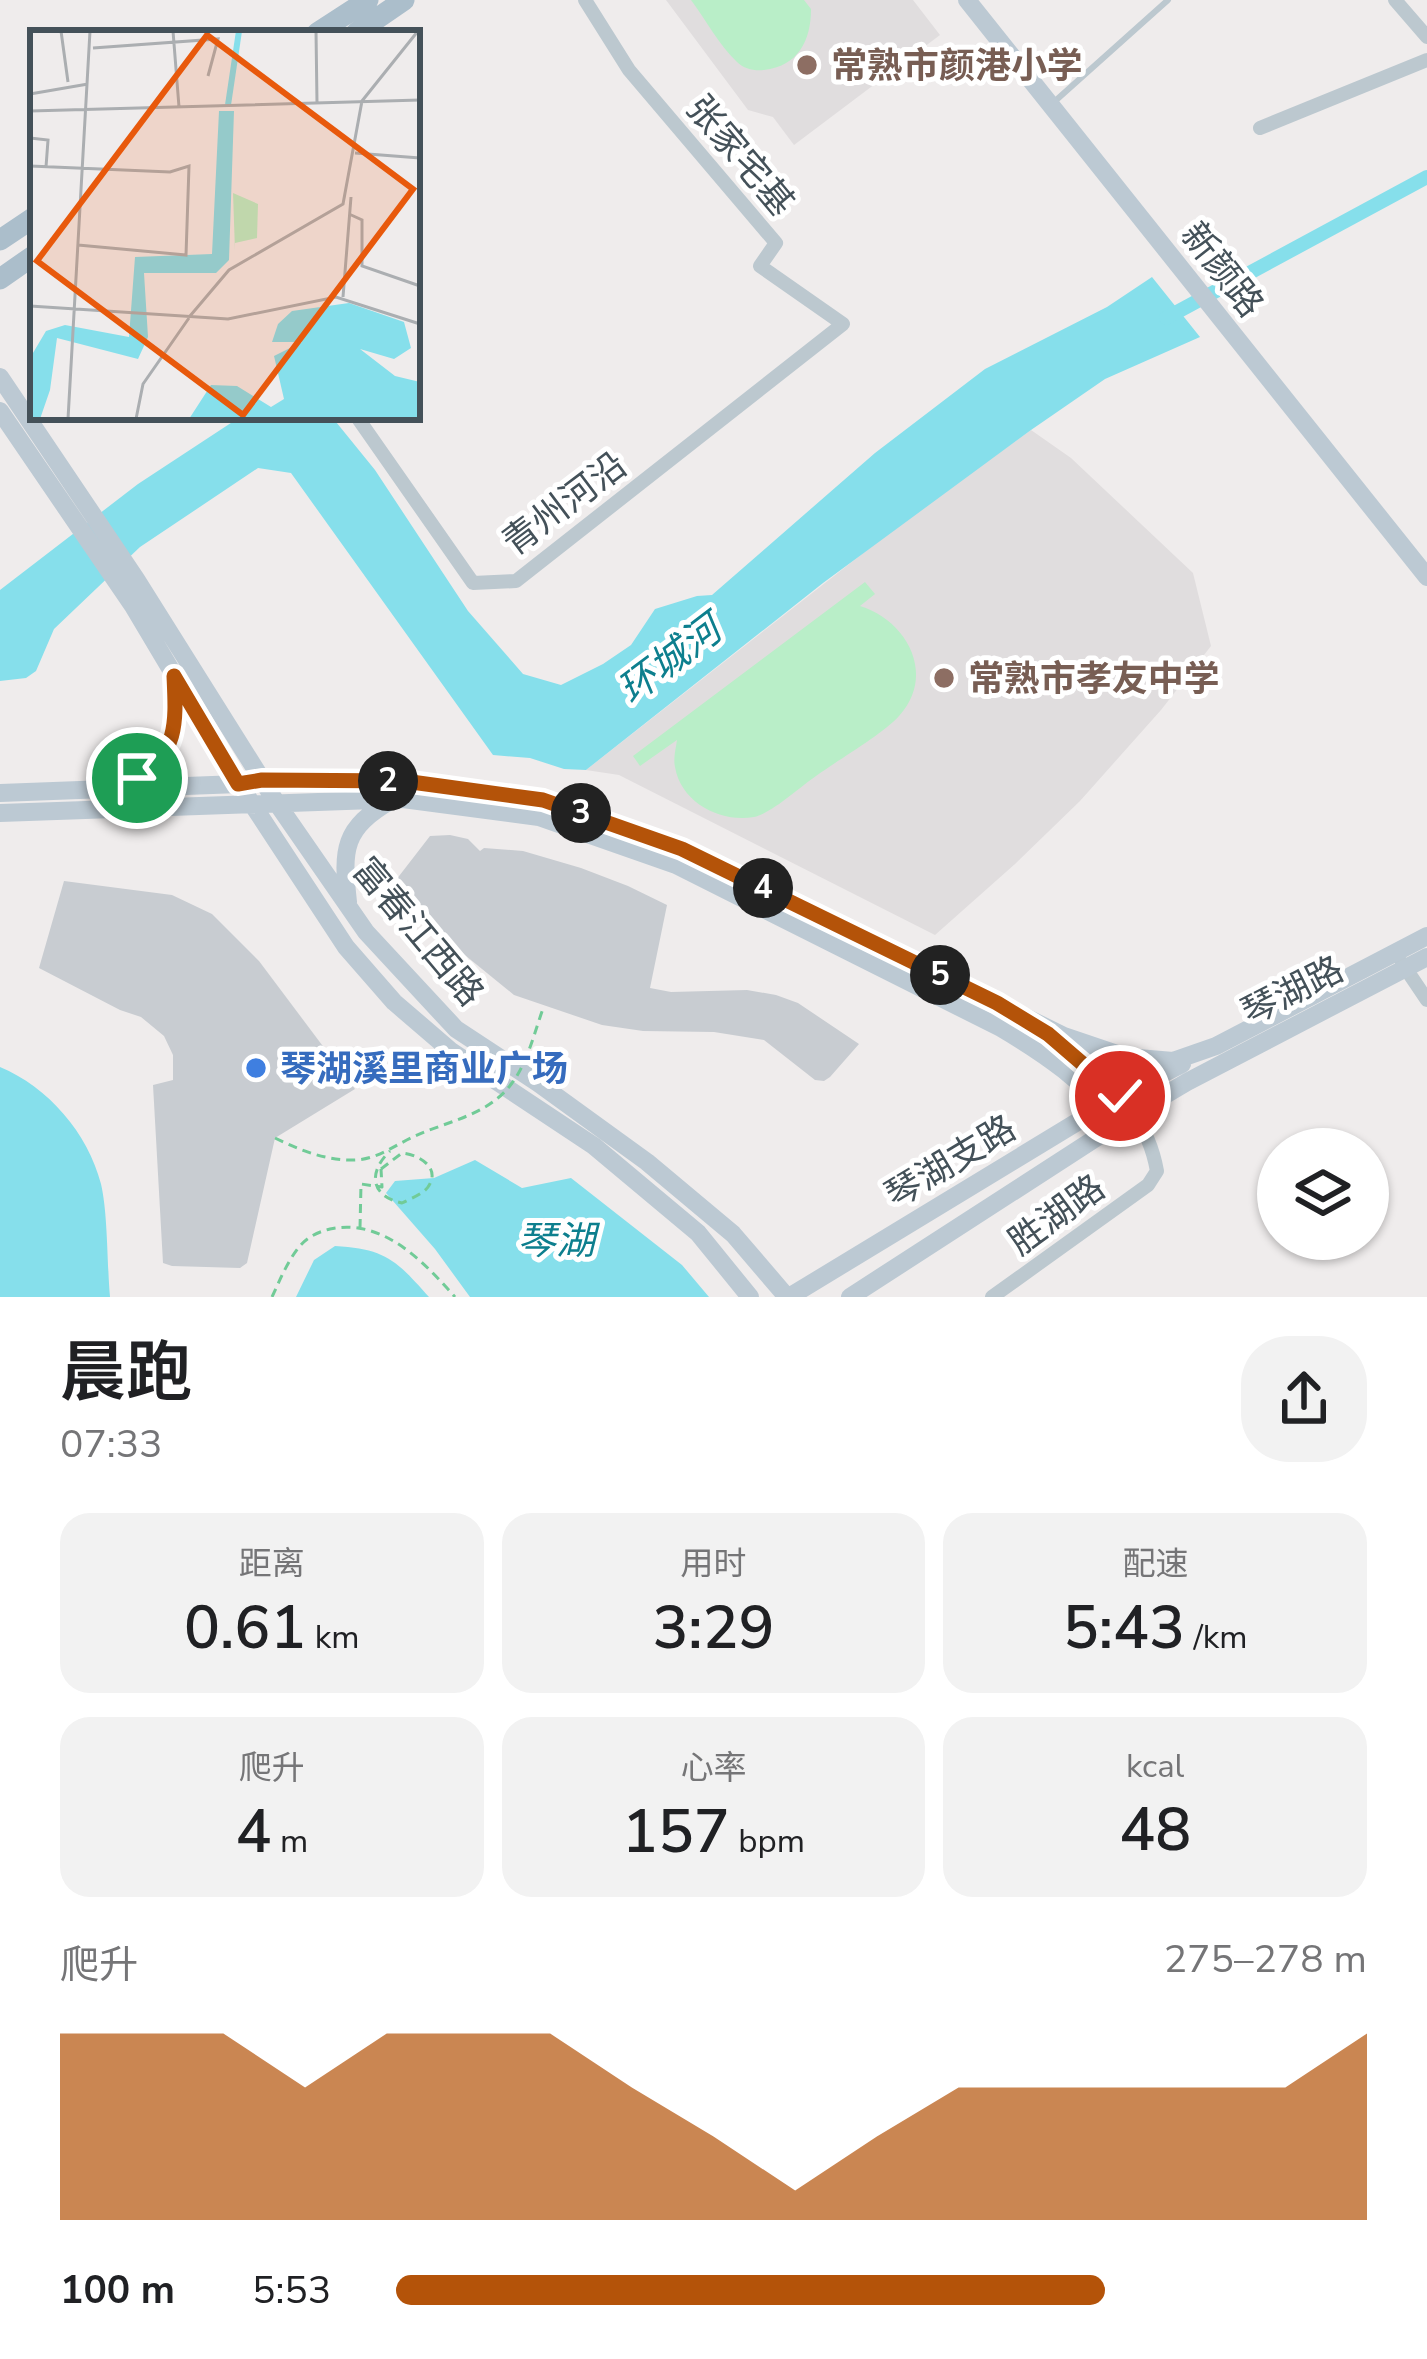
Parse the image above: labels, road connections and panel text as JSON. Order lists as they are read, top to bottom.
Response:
{
  "streets": {
    "main road": [
      "新颜路",
      "富春江西路",
      "琴湖路",
      "琴湖支路"
    ],
    "street": ["张家宅基", "青州河沿", "胜湖路"]
  },
  "crossings": [
    ["张家宅基", "青州河沿"],
    ["富春江西路", "琴湖路"],
    ["富春江西路", "琴湖支路"],
    ["琴湖路", "琴湖支路"],
    ["琴湖支路", "胜湖路"]
  ],
  "water": ["环城河", "琴湖"],
  "places": ["常熟市颜港小学", "常熟市孝友中学", "琴湖溪里商业广场"],
  "page": {
    "pins": [
      "2",
      "3",
      "4",
      "5"
    ],
    "heading": ["晨跑", "07:33"],
    "stats": [
      ["距离", "0.61 km"],
      ["用时", "3:29"],
      ["配速", "5:43 /km"],
      ["爬升", "4 m"],
      ["心率", "157 bpm"],
      ["kcal", "48"]
    ],
    "chart": ["爬升", "275–278 m"],
    "list": [
      {
        "name": "100 m",
        "note": "5:53"
      }
    ]
  }
}
